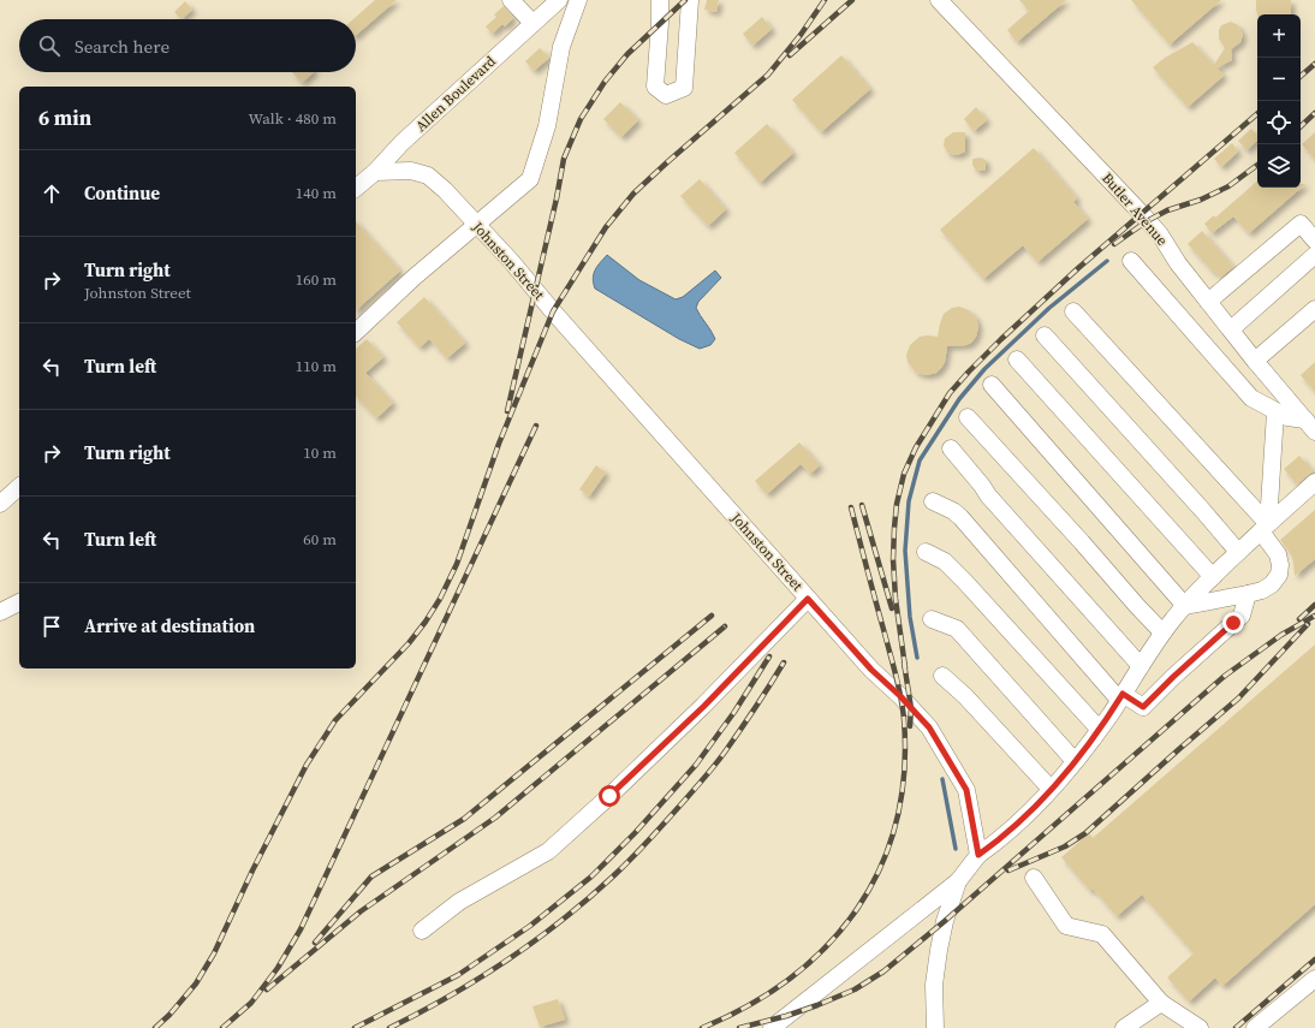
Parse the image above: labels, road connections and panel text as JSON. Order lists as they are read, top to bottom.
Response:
{
  "streets": {
    "street": ["Allen Boulevard", "Butler Avenue", "Johnston Street"]
  },
  "crossings": [
    ["Allen Boulevard", "Johnston Street"]
  ],
  "page": {
    "map_buttons": ["+", "−"],
    "search": "Search here",
    "heading": ["6 min", "Walk · 480 m"],
    "list": [
      ["Continue", "140 m"],
      ["Turn right", "Johnston Street", "160 m"],
      ["Turn left", "110 m"],
      ["Turn right", "10 m"],
      ["Turn left", "60 m"],
      "Arrive at destination"
    ]
  }
}
